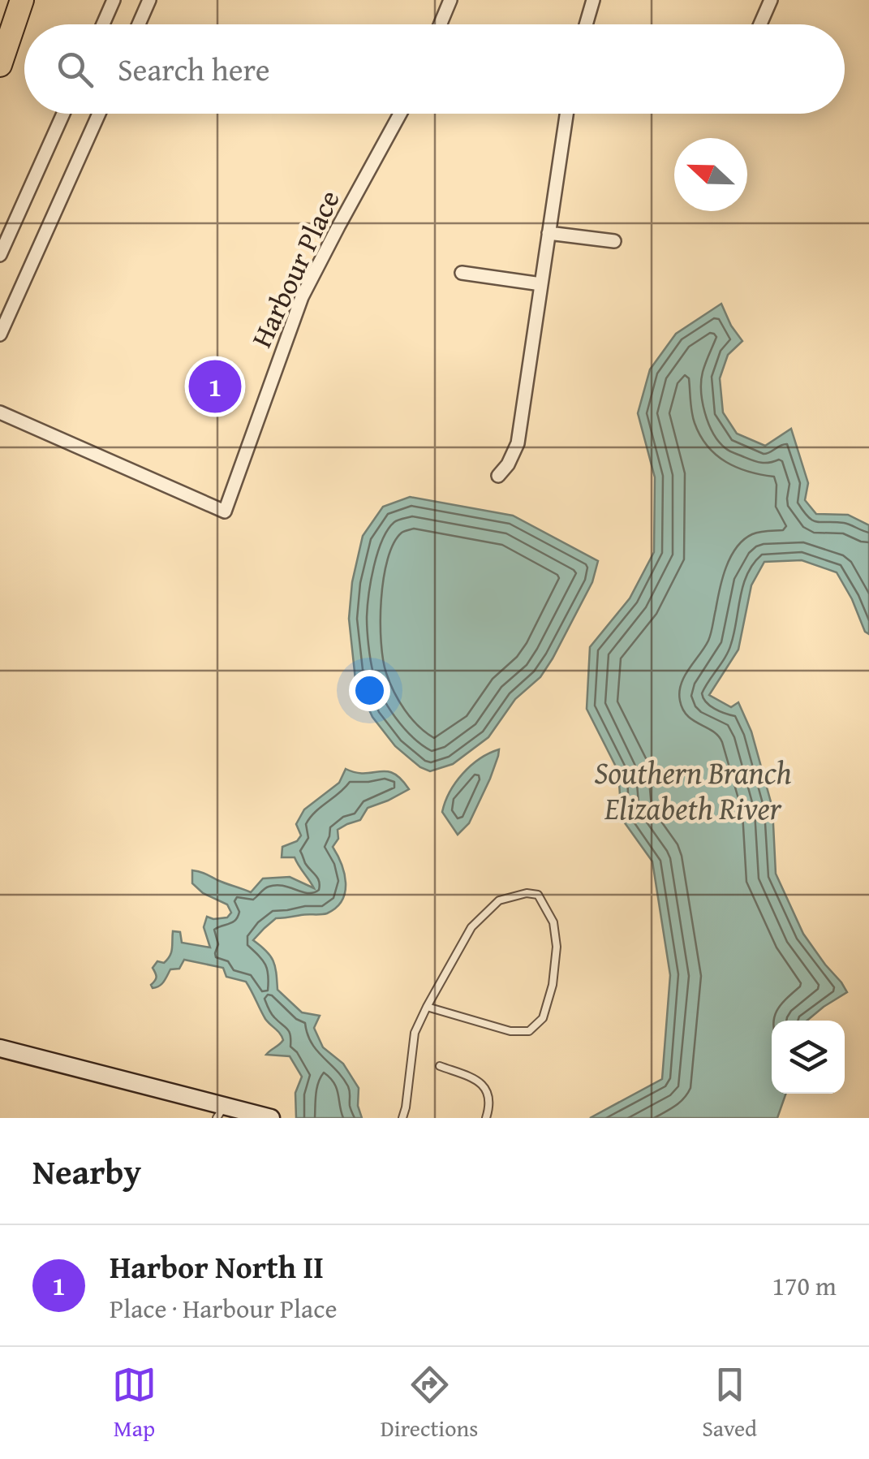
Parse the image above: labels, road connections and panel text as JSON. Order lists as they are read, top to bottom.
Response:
{
  "streets": {
    "street": ["Harbour Place"]
  },
  "water": ["Southern Branch Elizabeth River"],
  "north": "left",
  "page": {
    "search": "Search here",
    "pins": "1",
    "heading": "Nearby",
    "list": [
      {
        "mark": "1",
        "name": "Harbor North II",
        "note": "Place · Harbour Place",
        "value": "170 m"
      }
    ],
    "nav": ["Map", "Directions", "Saved"]
  }
}
